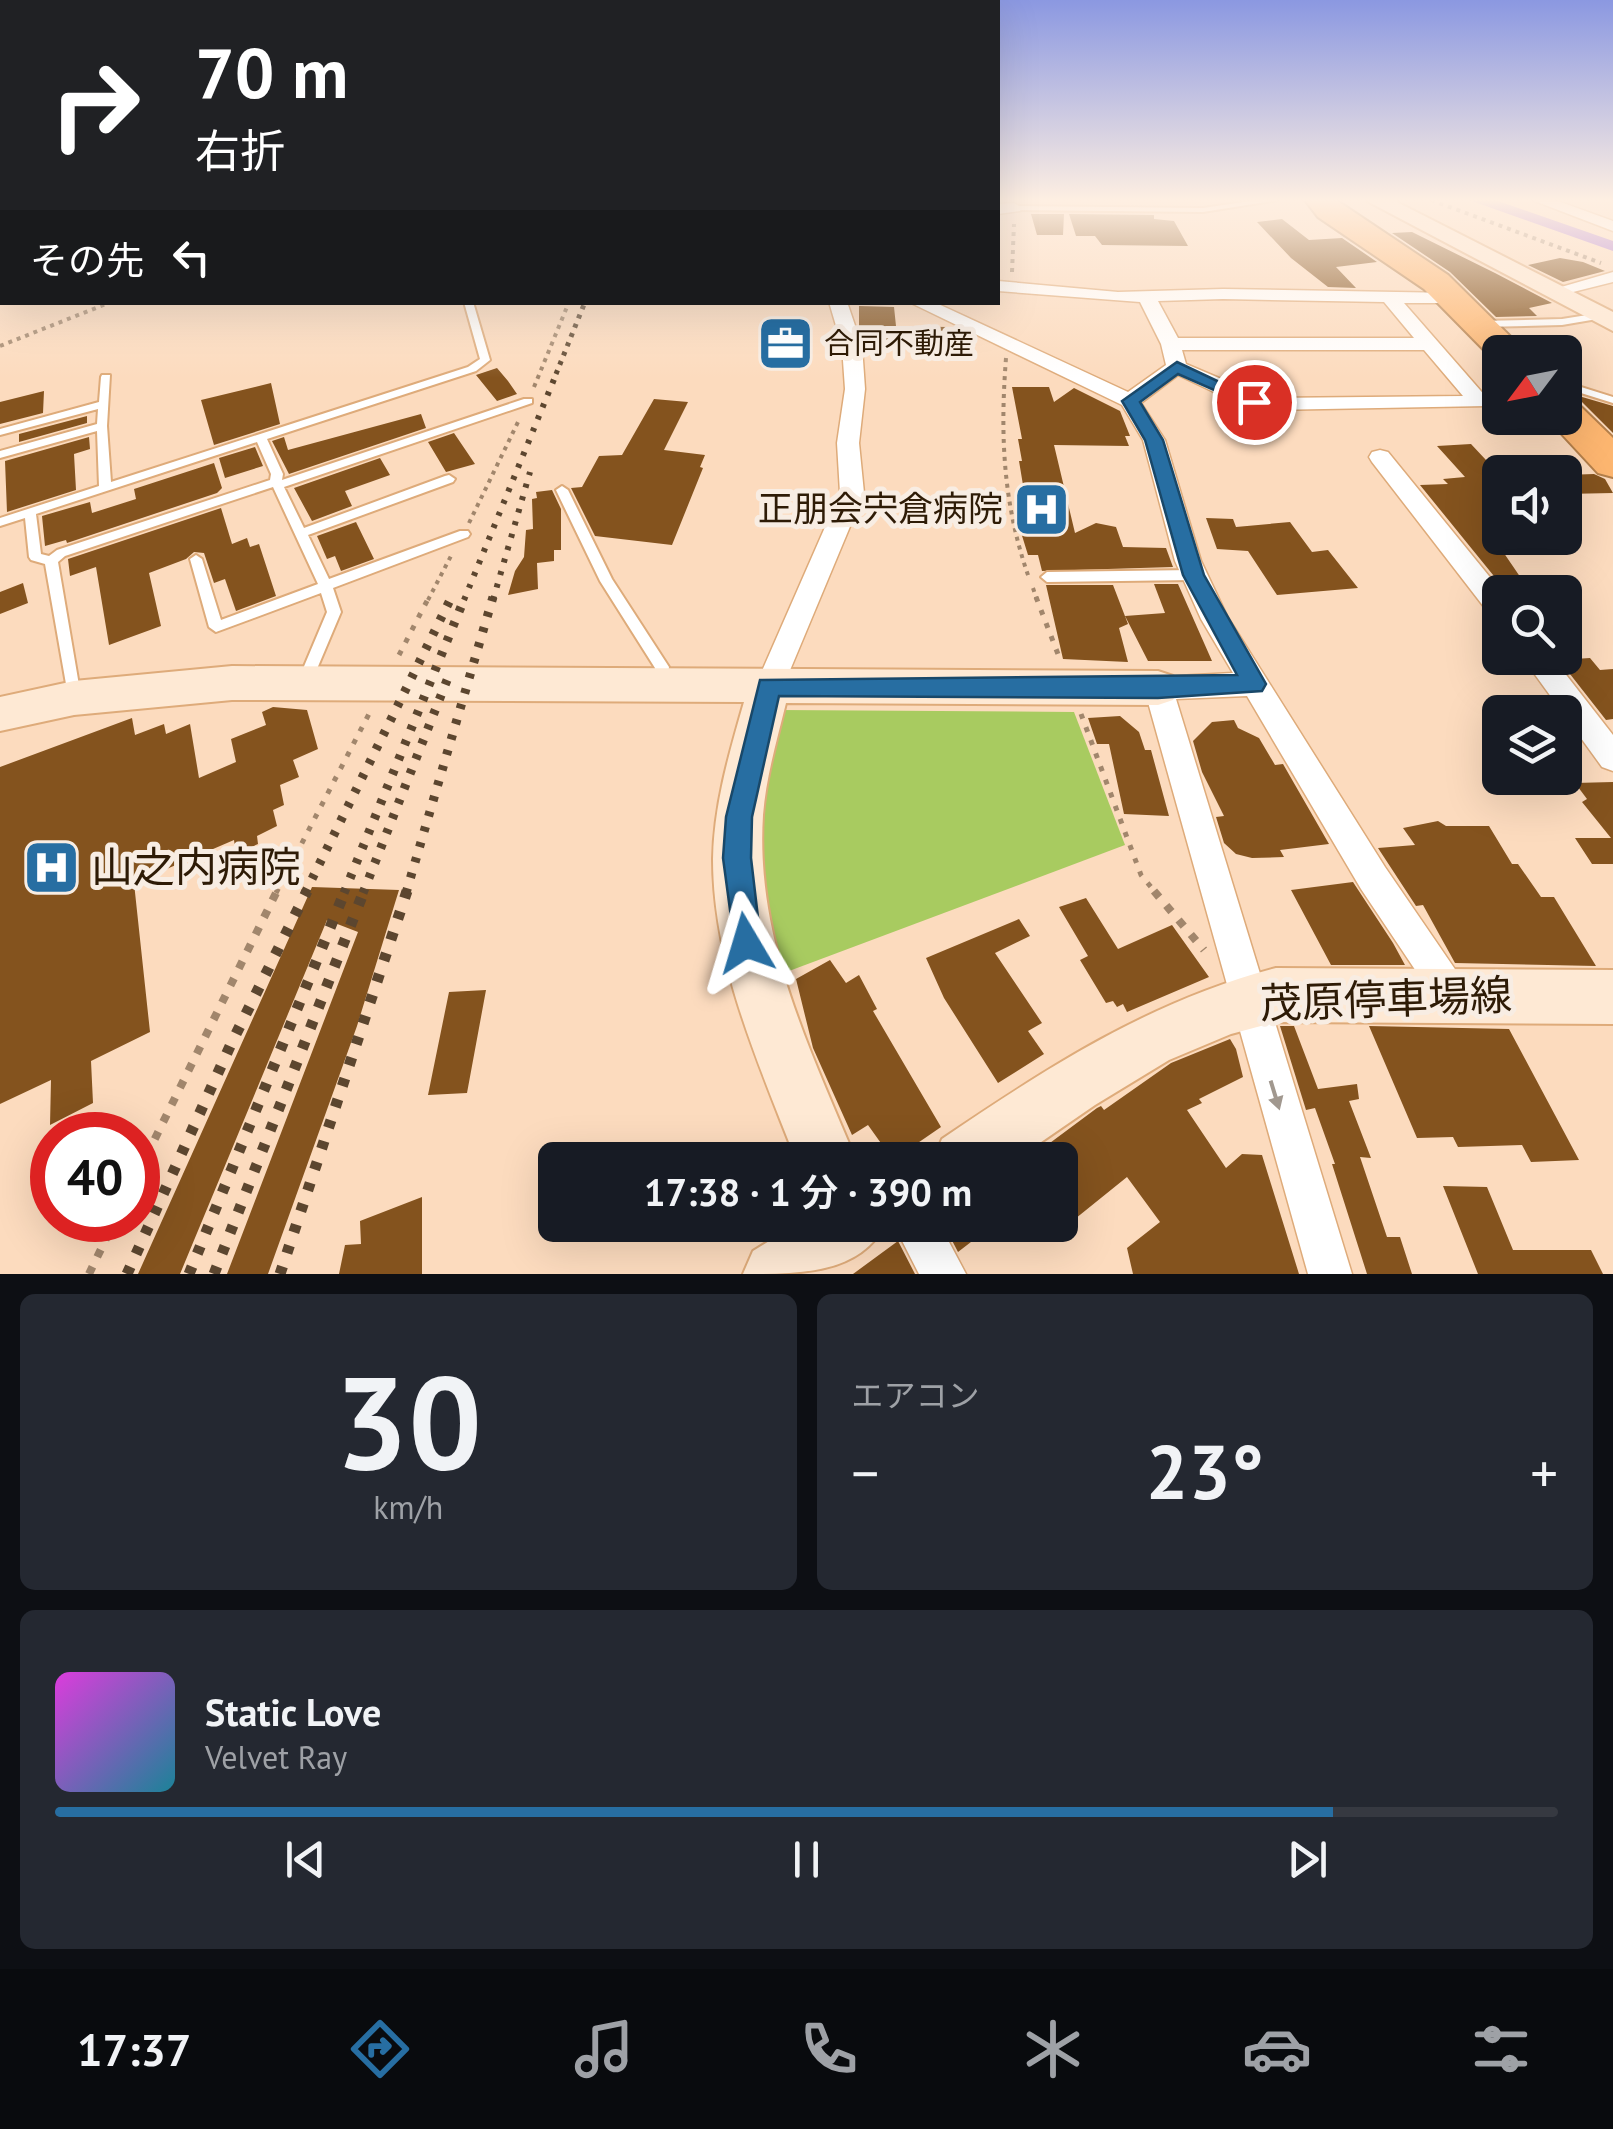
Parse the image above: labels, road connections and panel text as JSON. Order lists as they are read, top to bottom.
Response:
{
  "streets": {
    "street": ["茂原停車場線"]
  },
  "places": {
    "office": ["合同不動産"],
    "hospital": ["正朋会宍倉病院", "山之内病院"]
  },
  "north": "bottom left",
  "page": {
    "turn": ["70 m", "右折"],
    "then": "その先",
    "limit": "40",
    "trip": "17:38 · 1 分 · 390 m",
    "tile": [
      ["30", "km/h"],
      "エアコン"
    ],
    "heat": ["−", "23°", "+"],
    "song": ["Static Love", "Velvet Ray"],
    "tabs": "17:37"
  }
}
